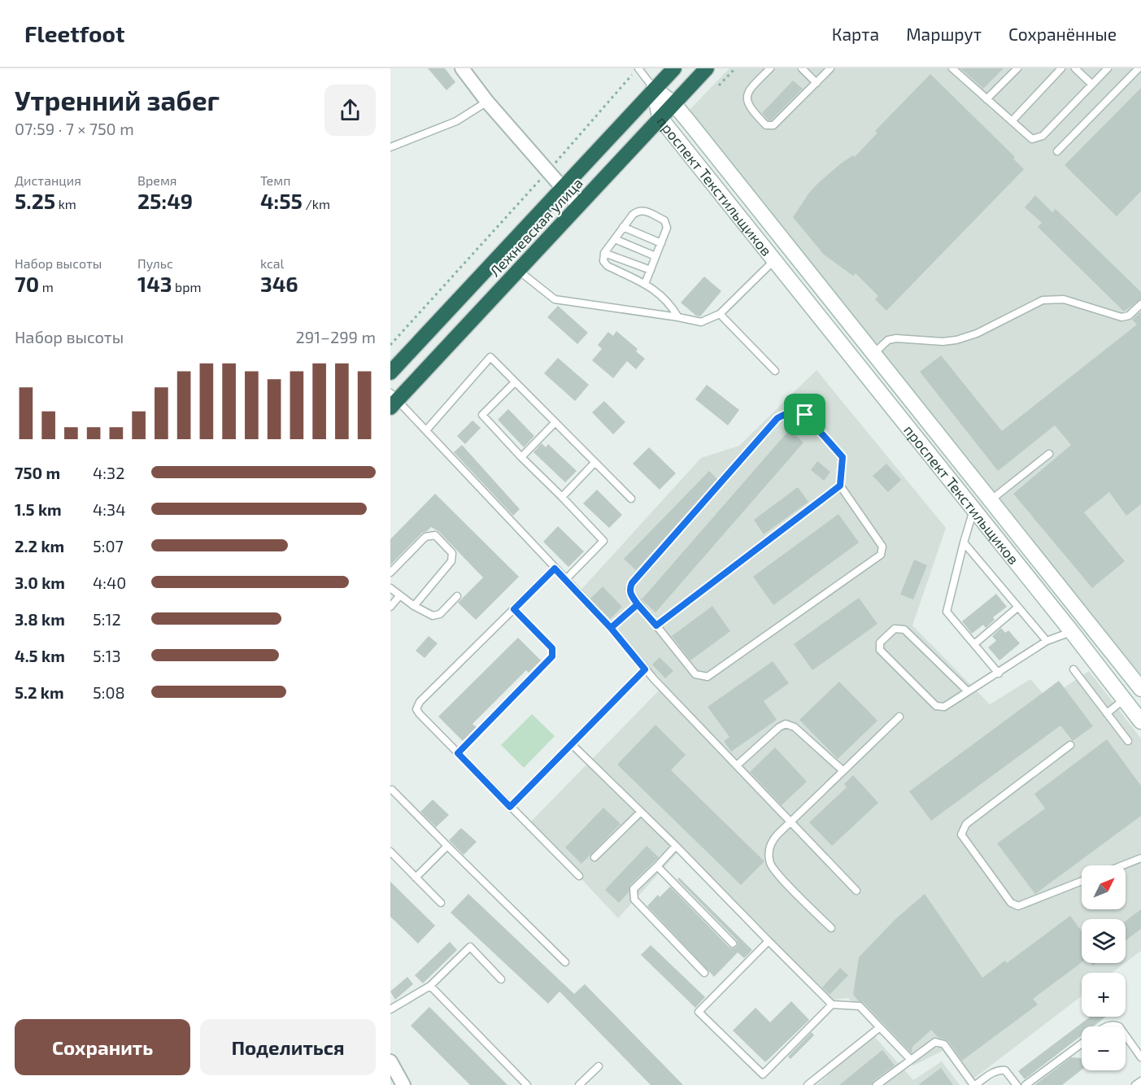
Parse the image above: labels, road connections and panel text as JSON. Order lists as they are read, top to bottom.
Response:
{
  "streets": {
    "highway": ["Лежневская улица"],
    "main road": ["проспект Текстильщиков"]
  },
  "crossings": [
    ["проспект Текстильщиков", "Лежневская улица"]
  ],
  "north": "top right",
  "page": {
    "header": "Fleetfoot",
    "nav": ["Карта", "Маршрут", "Сохранённые"],
    "heading": ["Утренний забег", "07:59 · 7 × 750 m"],
    "stats": [
      ["Дистанция", "5.25 km"],
      ["Время", "25:49"],
      ["Темп", "4:55 /km"],
      ["Набор высоты", "70 m"],
      ["Пульс", "143 bpm"],
      ["kcal", "346"]
    ],
    "chart": ["Набор высоты", "291–299 m"],
    "list": [
      {
        "name": "750 m",
        "note": "4:32"
      },
      {
        "name": "1.5 km",
        "note": "4:34"
      },
      {
        "name": "2.2 km",
        "note": "5:07"
      },
      {
        "name": "3.0 km",
        "note": "4:40"
      },
      {
        "name": "3.8 km",
        "note": "5:12"
      },
      {
        "name": "4.5 km",
        "note": "5:13"
      },
      {
        "name": "5.2 km",
        "note": "5:08"
      }
    ],
    "map_buttons": ["+", "−"],
    "buttons": ["Сохранить", "Поделиться"]
  }
}
